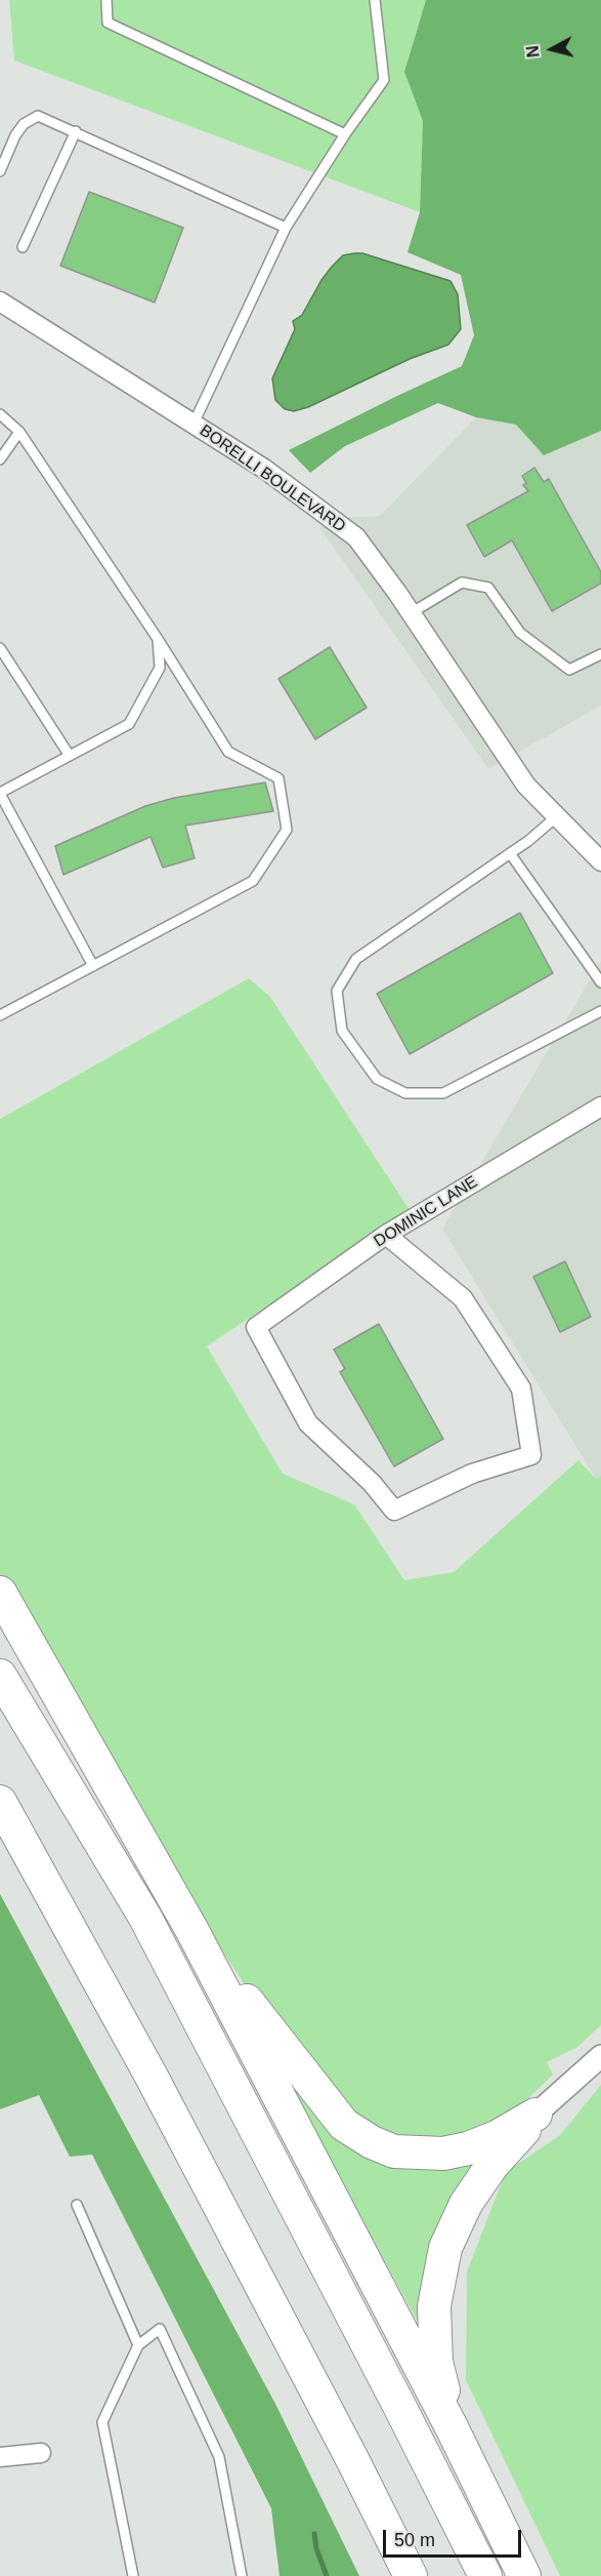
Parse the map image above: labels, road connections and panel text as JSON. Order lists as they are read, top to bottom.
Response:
{
  "streets": {
    "street": ["BORELLI BOULEVARD", "DOMINIC LANE"]
  },
  "scale_bar": "50 m",
  "north": "left"
}
